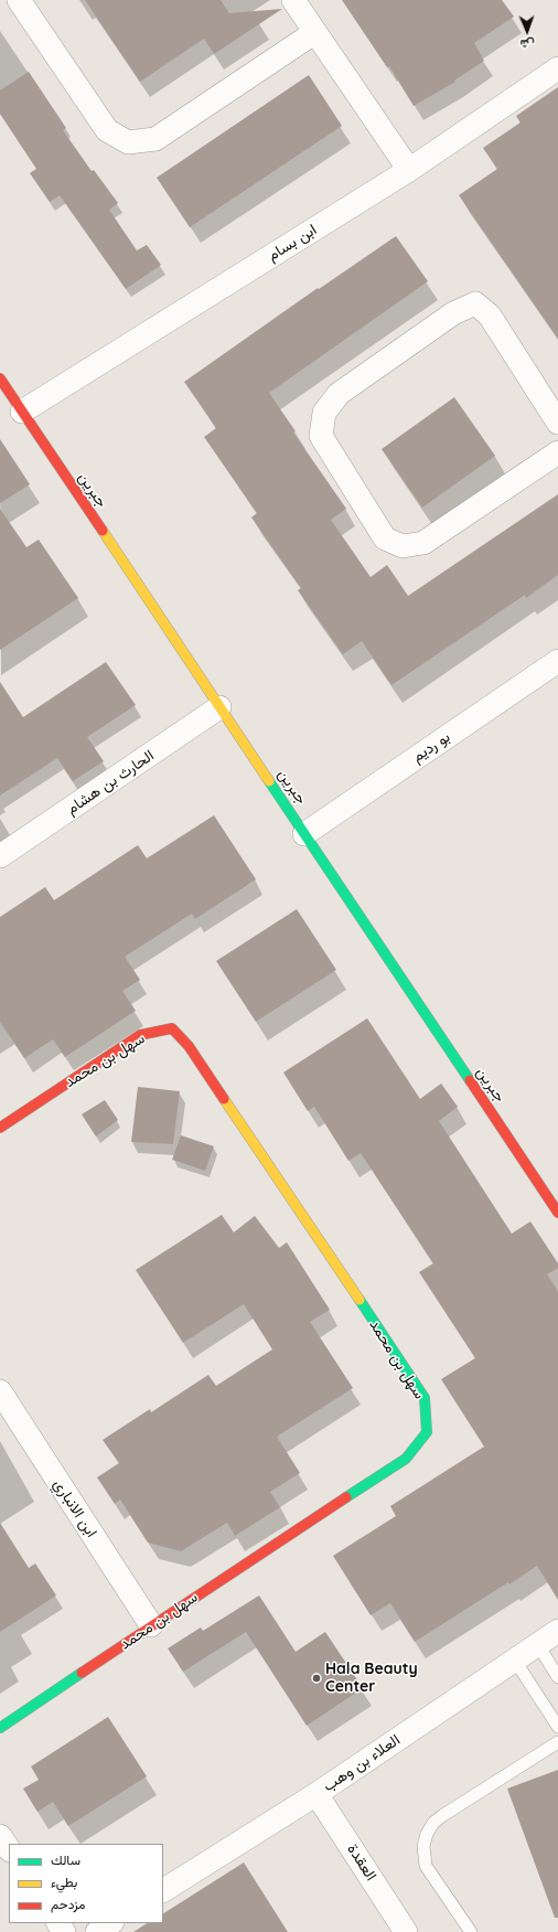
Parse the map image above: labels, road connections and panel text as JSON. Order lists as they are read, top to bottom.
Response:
{
  "streets": {
    "street": [
      "ابن بسام",
      "جبرين",
      "بو رديم",
      "الحارث بن هشام",
      "سهل بن محمد",
      "ابن الانباري",
      "العلاء بن وهب",
      "العقدة"
    ]
  },
  "crossings": [
    ["ابن بسام", "جبرين"],
    ["جبرين", "بو رديم"],
    ["جبرين", "الحارث بن هشام"],
    ["سهل بن محمد", "ابن الانباري"],
    ["العلاء بن وهب", "العقدة"]
  ],
  "places": ["Hala Beauty Center"],
  "legend": ["سالك", "بطيء", "مزدحم"],
  "north": "bottom"
}
